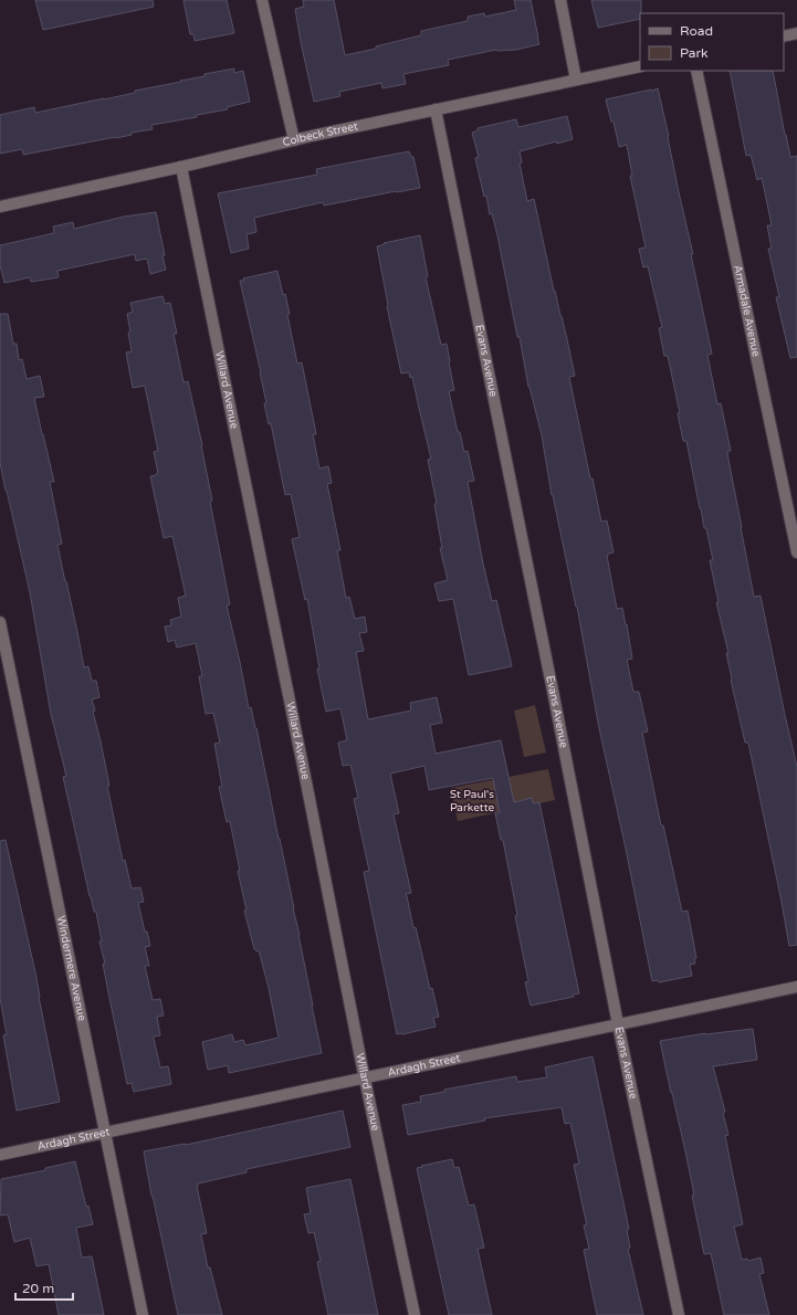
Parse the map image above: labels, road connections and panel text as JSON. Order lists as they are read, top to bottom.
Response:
{
  "streets": {
    "street": [
      "Colbeck Street",
      "Armadale Avenue",
      "Evans Avenue",
      "Willard Avenue",
      "Windermere Avenue",
      "Ardagh Street"
    ]
  },
  "crossings": [
    ["Colbeck Street", "Evans Avenue"],
    ["Colbeck Street", "Willard Avenue"],
    ["Evans Avenue", "Ardagh Street"],
    ["Willard Avenue", "Ardagh Street"],
    ["Windermere Avenue", "Ardagh Street"]
  ],
  "parks": ["St Paul's Parkette"],
  "legend": ["Road", "Park"],
  "scale_bar": "20 m"
}
